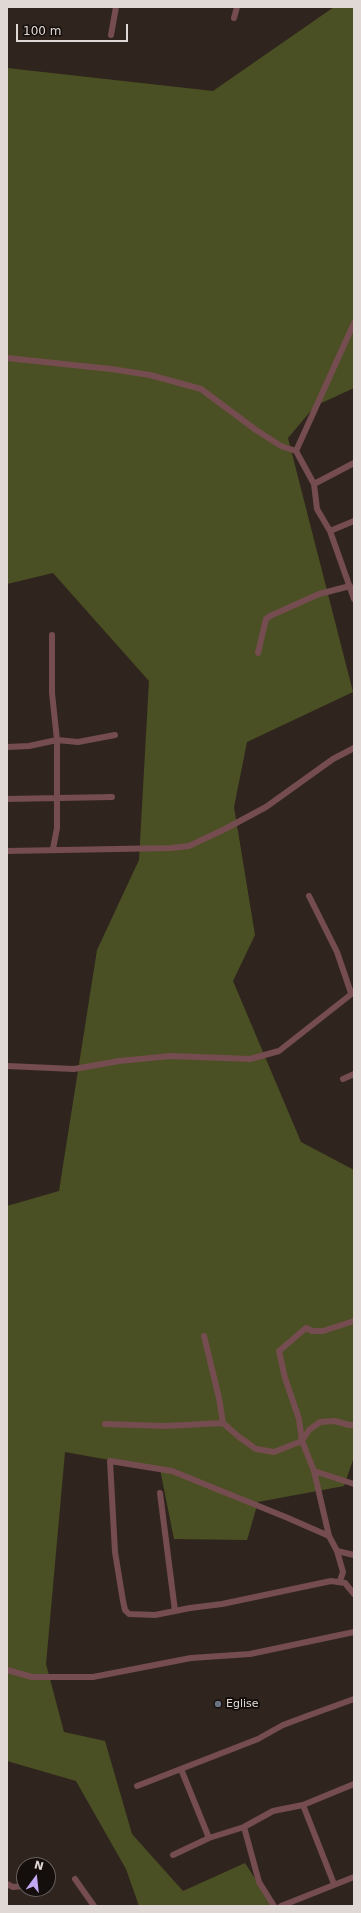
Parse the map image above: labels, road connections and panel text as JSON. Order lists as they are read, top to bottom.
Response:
{
  "places": ["Eglise"],
  "scale_bar": "100 m",
  "north": "top"
}
